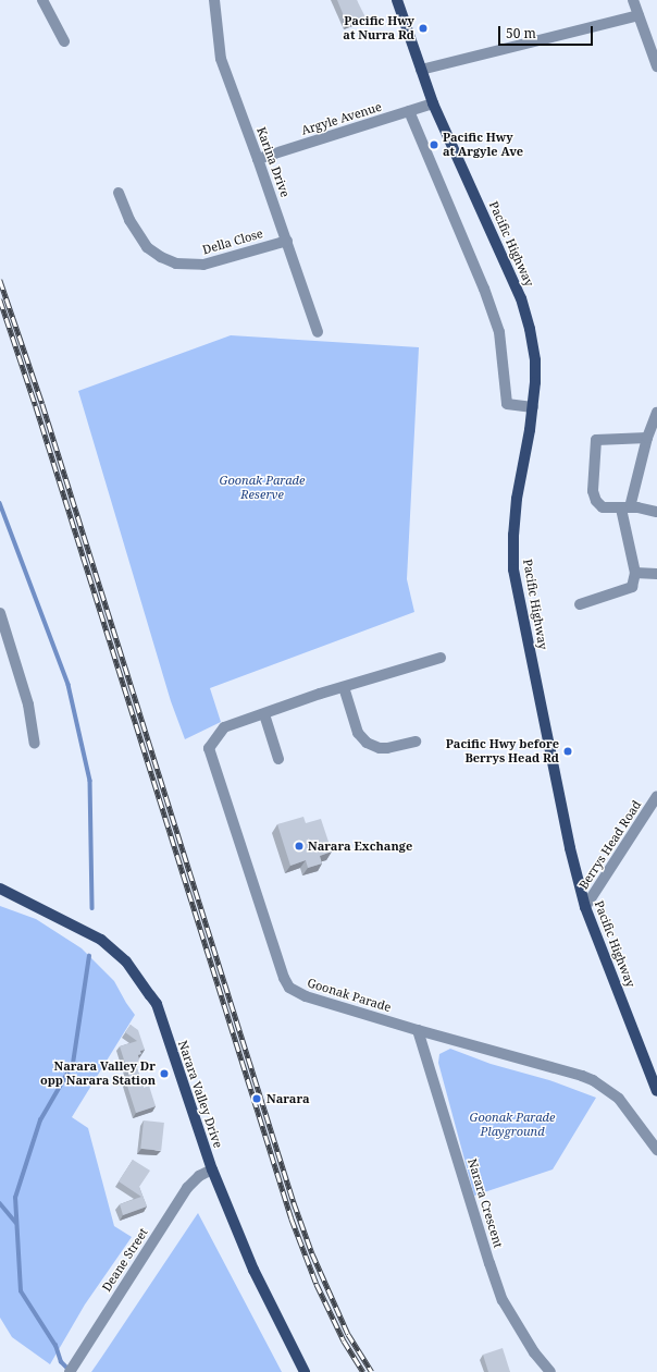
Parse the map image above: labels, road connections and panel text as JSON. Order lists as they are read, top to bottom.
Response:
{
  "streets": {
    "main road": ["Pacific Highway", "Narara Valley Drive"],
    "street": [
      "Argyle Avenue",
      "Karina Drive",
      "Della Close",
      "Berrys Head Road",
      "Goonak Parade",
      "Narara Crescent",
      "Deane Street"
    ]
  },
  "crossings": [
    ["Argyle Avenue", "Karina Drive"],
    ["Argyle Avenue", "Pacific Highway"],
    ["Karina Drive", "Della Close"],
    ["Pacific Highway", "Berrys Head Road"],
    ["Goonak Parade", "Narara Crescent"],
    ["Narara Valley Drive", "Deane Street"]
  ],
  "parks": ["Goonak Parade Reserve", "Goonak Parade Playground"],
  "places": [
    "Pacific Hwy at Nurra Rd",
    "Pacific Hwy at Argyle Ave",
    "Pacific Hwy before Berrys Head Rd",
    "Narara Exchange",
    "Narara Valley Dr opp Narara Station",
    "Narara"
  ],
  "scale_bar": "50 m"
}
